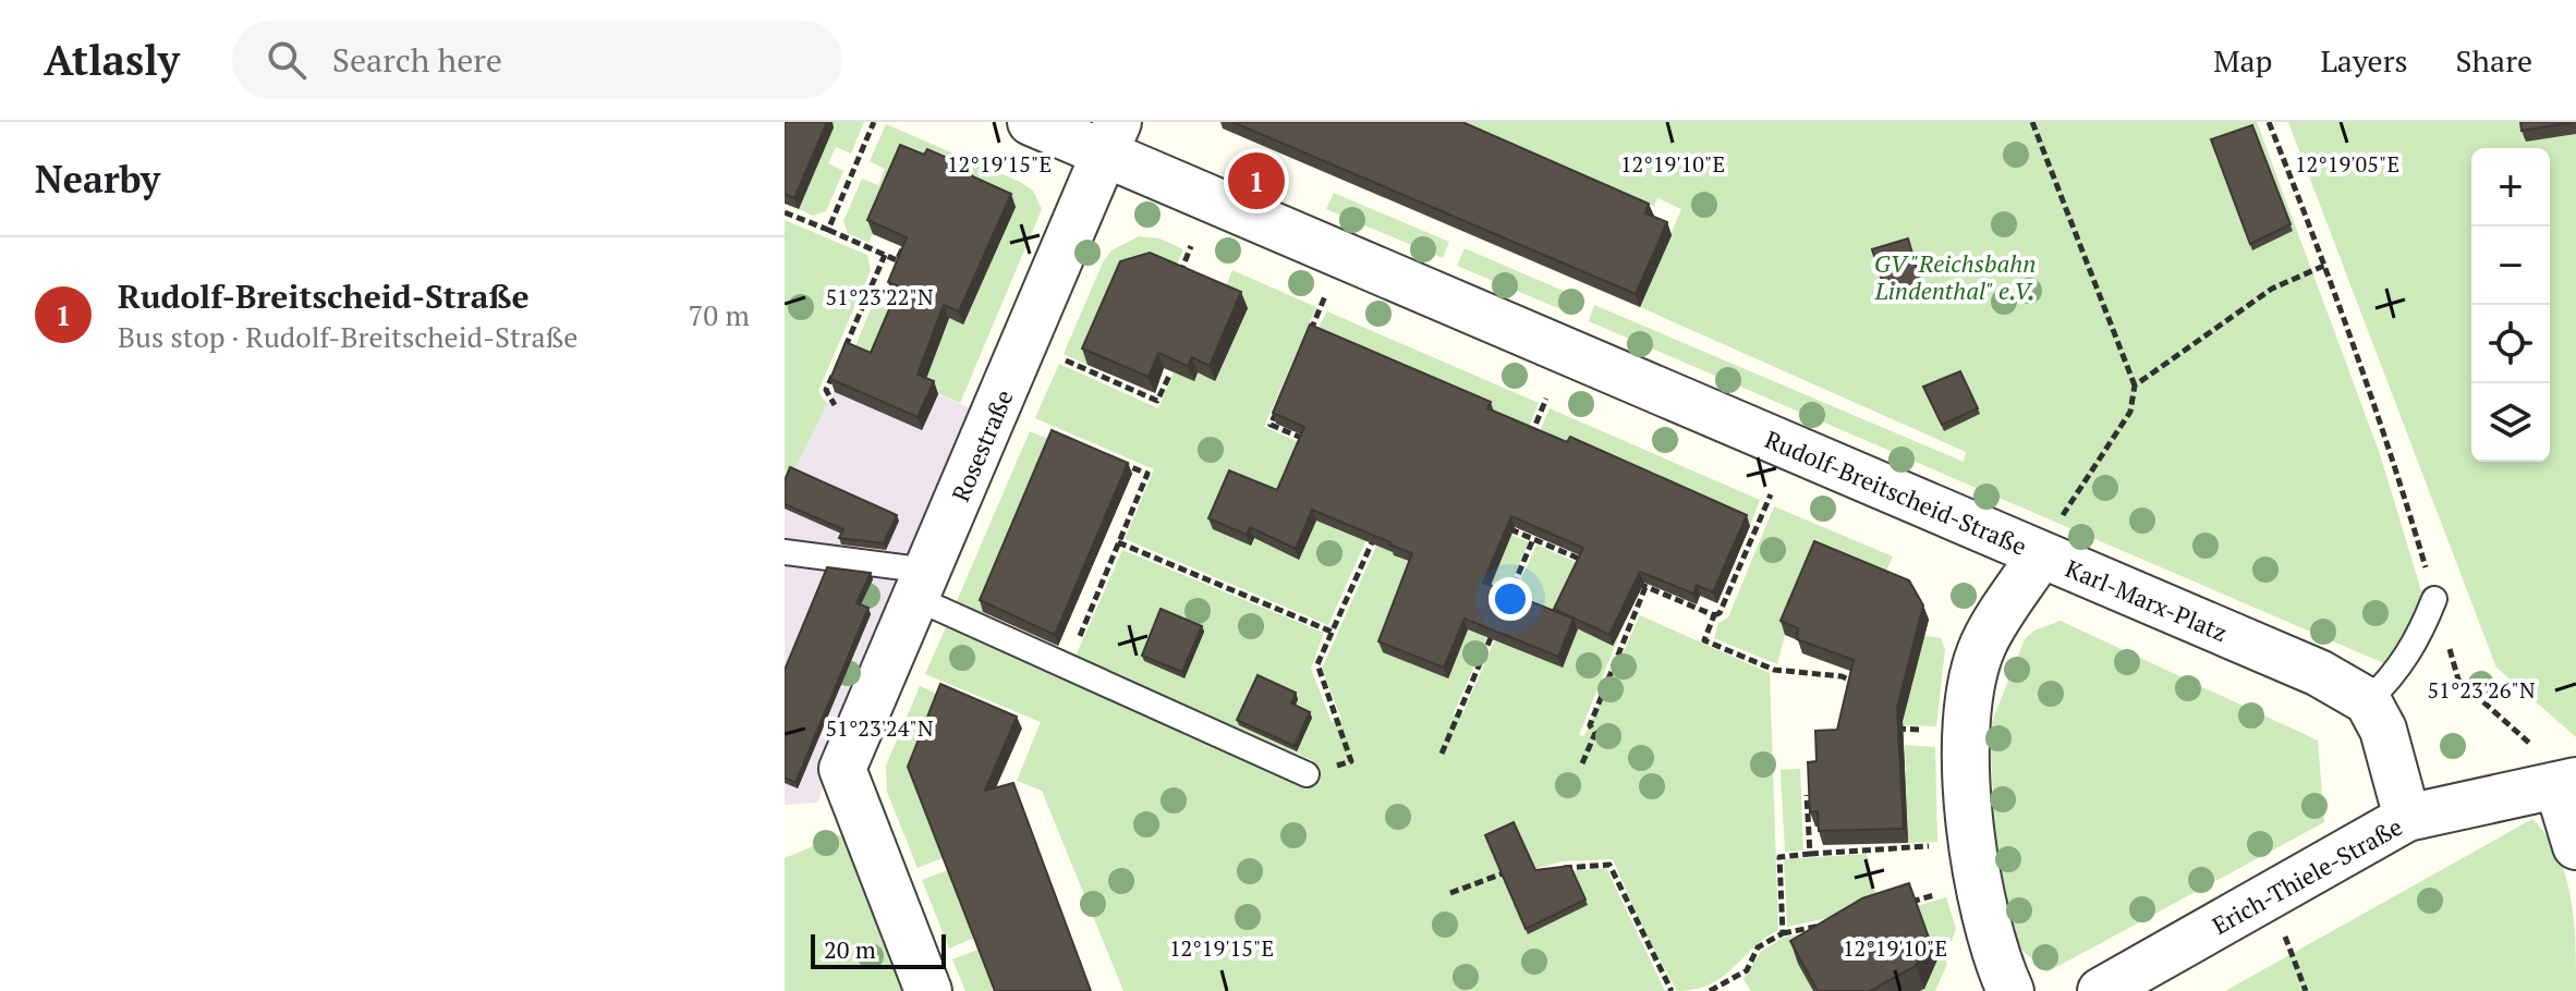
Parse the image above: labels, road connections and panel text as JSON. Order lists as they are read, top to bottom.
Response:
{
  "streets": {
    "street": [
      "Rosestraße",
      "Rudolf-Breitscheid-Straße",
      "Karl-Marx-Platz",
      "Erich-Thiele-Straße"
    ]
  },
  "crossings": [
    ["Rosestraße", "Rudolf-Breitscheid-Straße"],
    ["Rudolf-Breitscheid-Straße", "Karl-Marx-Platz"]
  ],
  "parks": ["GV \"Reichsbahn Lindenthal\" e.V."],
  "scale_bar": "20 m",
  "page": {
    "header": "Atlasly",
    "search": "Search here",
    "nav": ["Map", "Layers", "Share"],
    "heading": "Nearby",
    "map_buttons": ["+", "−"],
    "pins": "1",
    "list": [
      {
        "mark": "1",
        "name": "Rudolf-Breitscheid-Straße",
        "note": "Bus stop · Rudolf-Breitscheid-Straße",
        "value": "70 m"
      }
    ],
    "scale": "20 m"
  },
  "coordinates": [
    "12°19'15\"E",
    "12°19'10\"E",
    "12°19'05\"E",
    "51°23'22\"N",
    "51°23'26\"N",
    "51°23'24\"N"
  ]
}
